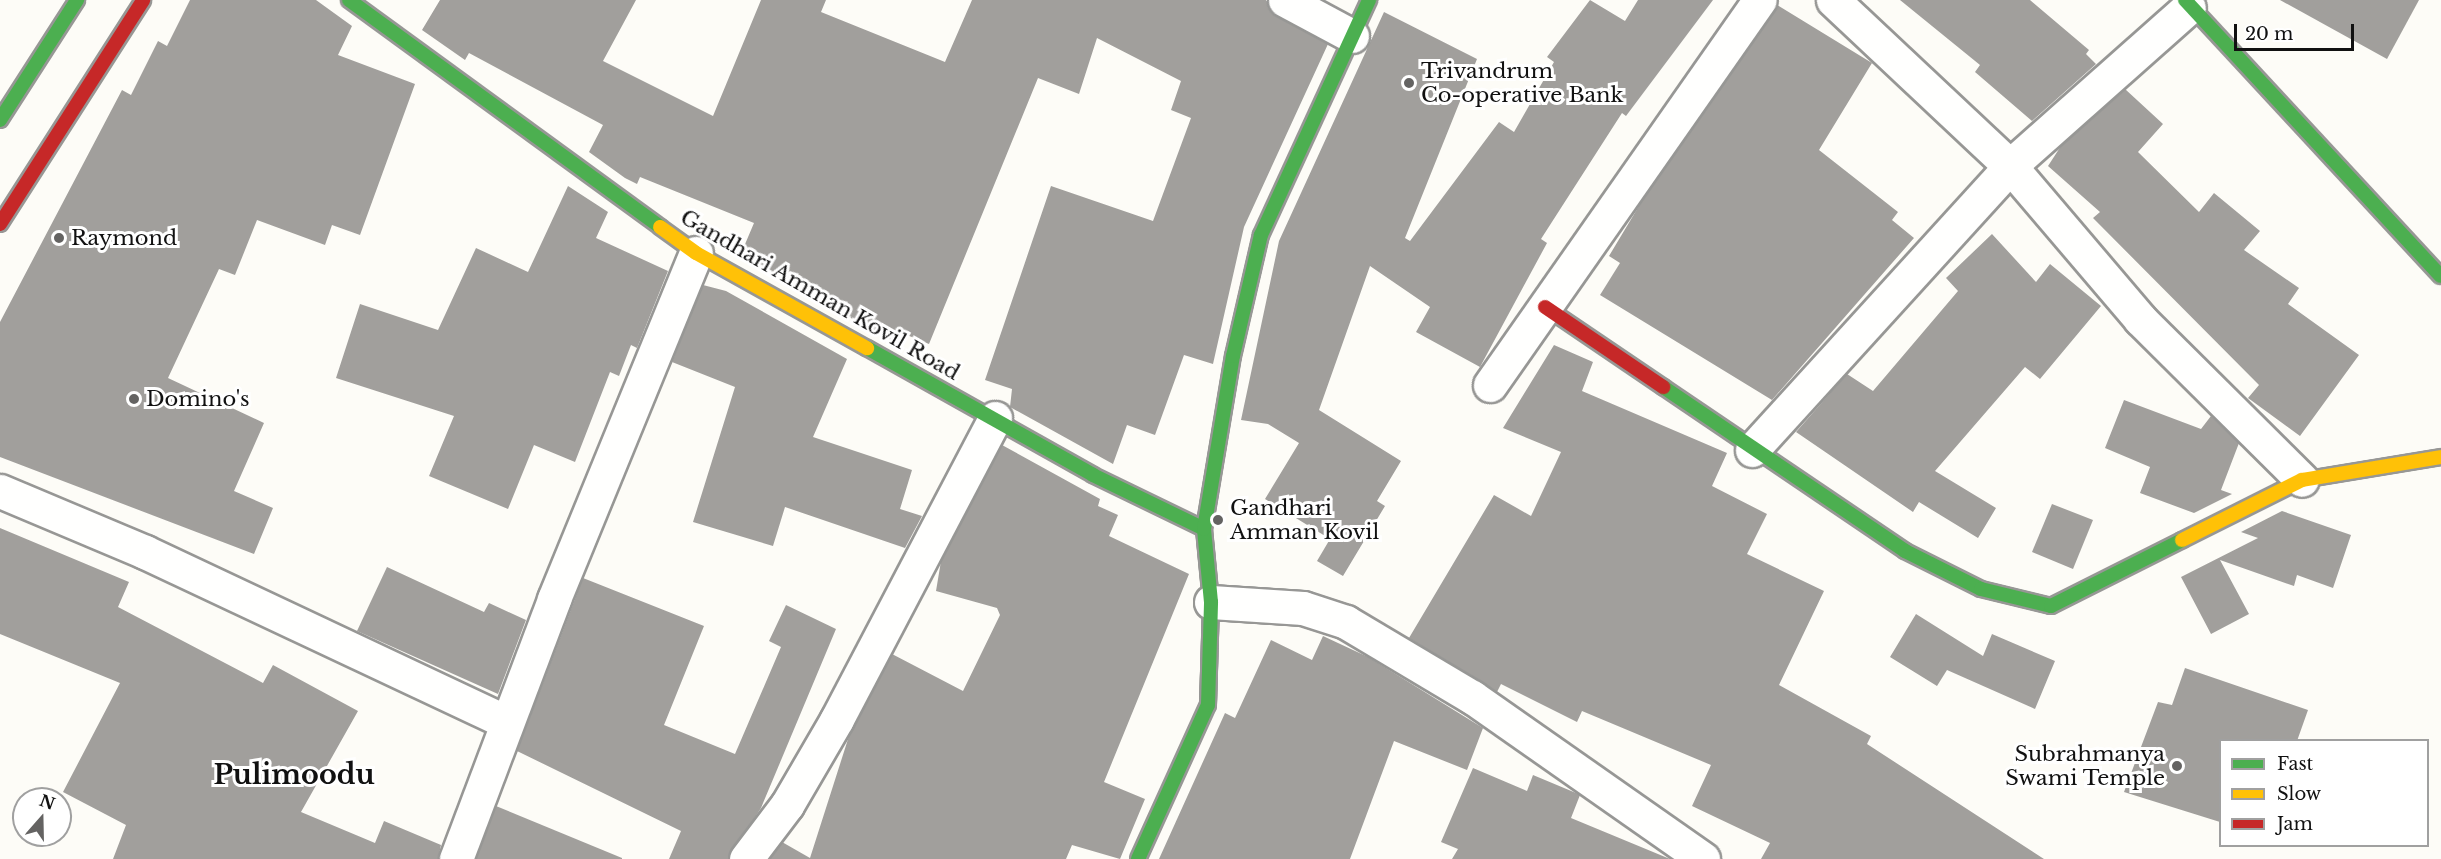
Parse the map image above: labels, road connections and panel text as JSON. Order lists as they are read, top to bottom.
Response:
{
  "streets": {
    "street": ["Gandhari Amman Kovil Road"]
  },
  "districts": ["Pulimoodu"],
  "places": [
    "Trivandrum Co-operative Bank",
    "Raymond",
    "Domino's",
    "Gandhari Amman Kovil",
    "Subrahmanya Swami Temple"
  ],
  "legend": ["Fast", "Slow", "Jam"],
  "scale_bar": "20 m",
  "north": "top"
}
